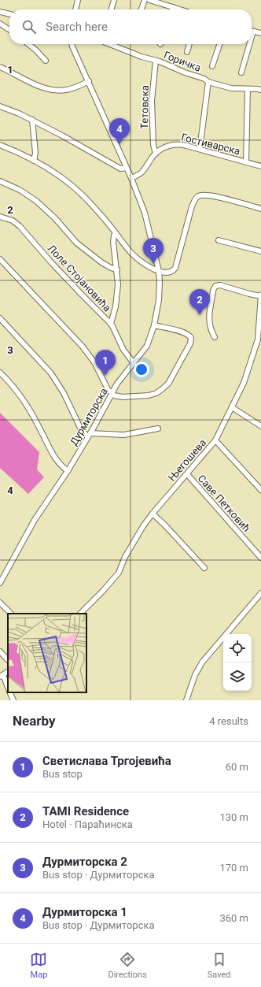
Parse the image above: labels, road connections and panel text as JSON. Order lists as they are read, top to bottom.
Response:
{
  "streets": {
    "street": [
      "Горичка",
      "Тетовска",
      "Гостиварска",
      "Лоле Стојановића",
      "Дурмиторска",
      "Његошева",
      "Саве Петковић"
    ]
  },
  "crossings": [
    ["Горичка", "Тетовска"],
    ["Тетовска", "Гостиварска"],
    ["Гостиварска", "Дурмиторска"],
    ["Лоле Стојановића", "Дурмиторска"],
    ["Његошева", "Саве Петковић"]
  ],
  "page": {
    "search": "Search here",
    "pins": [
      "4",
      "3",
      "2",
      "1"
    ],
    "heading": ["Nearby", "4 results"],
    "list": [
      {
        "mark": "1",
        "name": "Светислава Тргојевића",
        "note": "Bus stop",
        "value": "60 m"
      },
      {
        "mark": "2",
        "name": "TAMI Residence",
        "note": "Hotel · Параћинска",
        "value": "130 m"
      },
      {
        "mark": "3",
        "name": "Дурмиторска 2",
        "note": "Bus stop · Дурмиторска",
        "value": "170 m"
      },
      {
        "mark": "4",
        "name": "Дурмиторска 1",
        "note": "Bus stop · Дурмиторска",
        "value": "360 m"
      }
    ],
    "nav": ["Map", "Directions", "Saved"]
  },
  "grid": {
    "rows": [
      "1",
      "2",
      "3",
      "4"
    ]
  }
}
